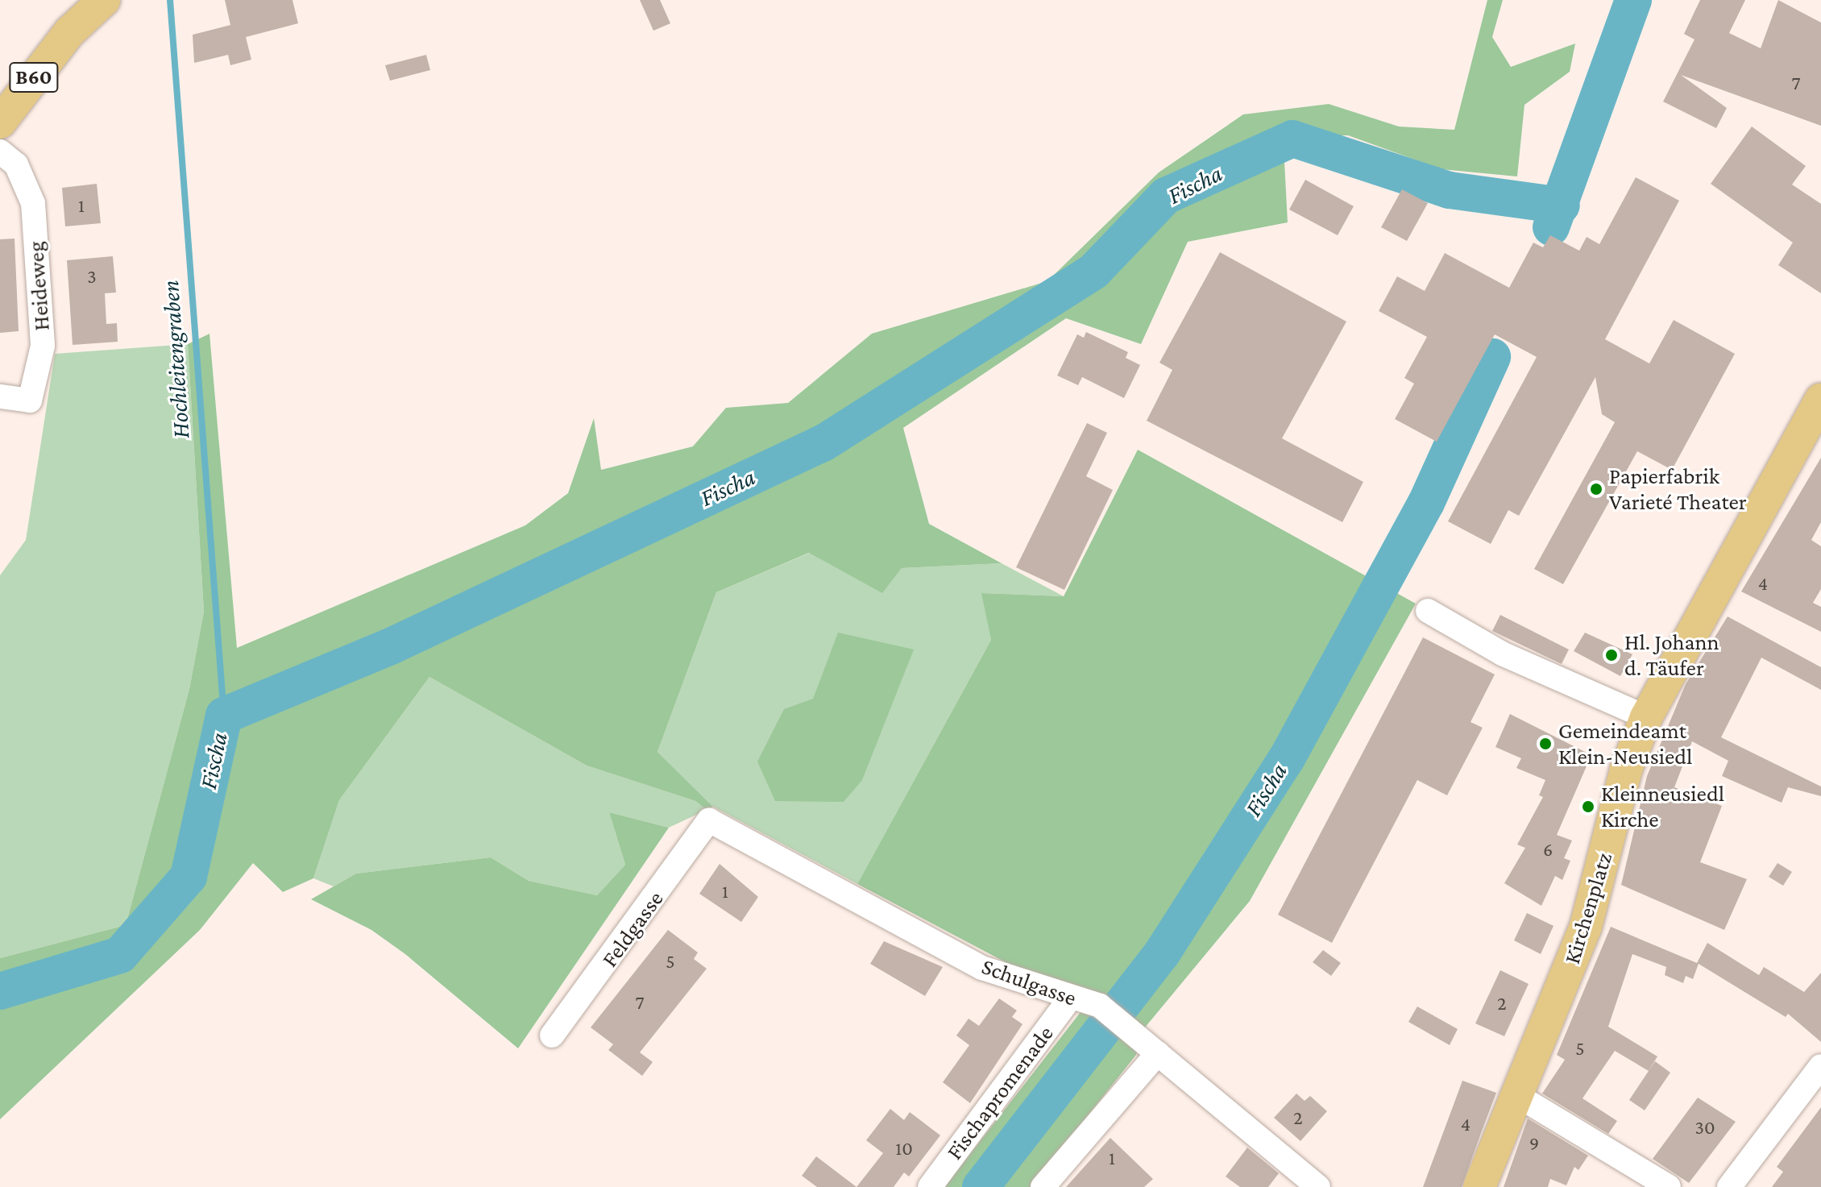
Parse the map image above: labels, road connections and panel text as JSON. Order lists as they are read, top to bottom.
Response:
{
  "streets": {
    "main road": ["B60", "Kirchenplatz"],
    "street": [
      "Heideweg",
      "Feldgasse",
      "Schulgasse",
      "Fischapromenade"
    ]
  },
  "crossings": [
    ["Feldgasse", "Schulgasse"],
    ["Schulgasse", "Fischapromenade"]
  ],
  "water": ["Fischa", "Hochleitengraben"],
  "places": [
    "Papierfabrik Varieté Theater",
    "Hl. Johann d. Täufer",
    "Gemeindeamt Klein-Neusiedl",
    "Kleinneusiedl Kirche"
  ],
  "house_numbers": [
    "7",
    "1",
    "3",
    "4",
    "6",
    "1",
    "5",
    "7",
    "2",
    "5",
    "2",
    "4",
    "30",
    "9",
    "10",
    "1"
  ]
}
